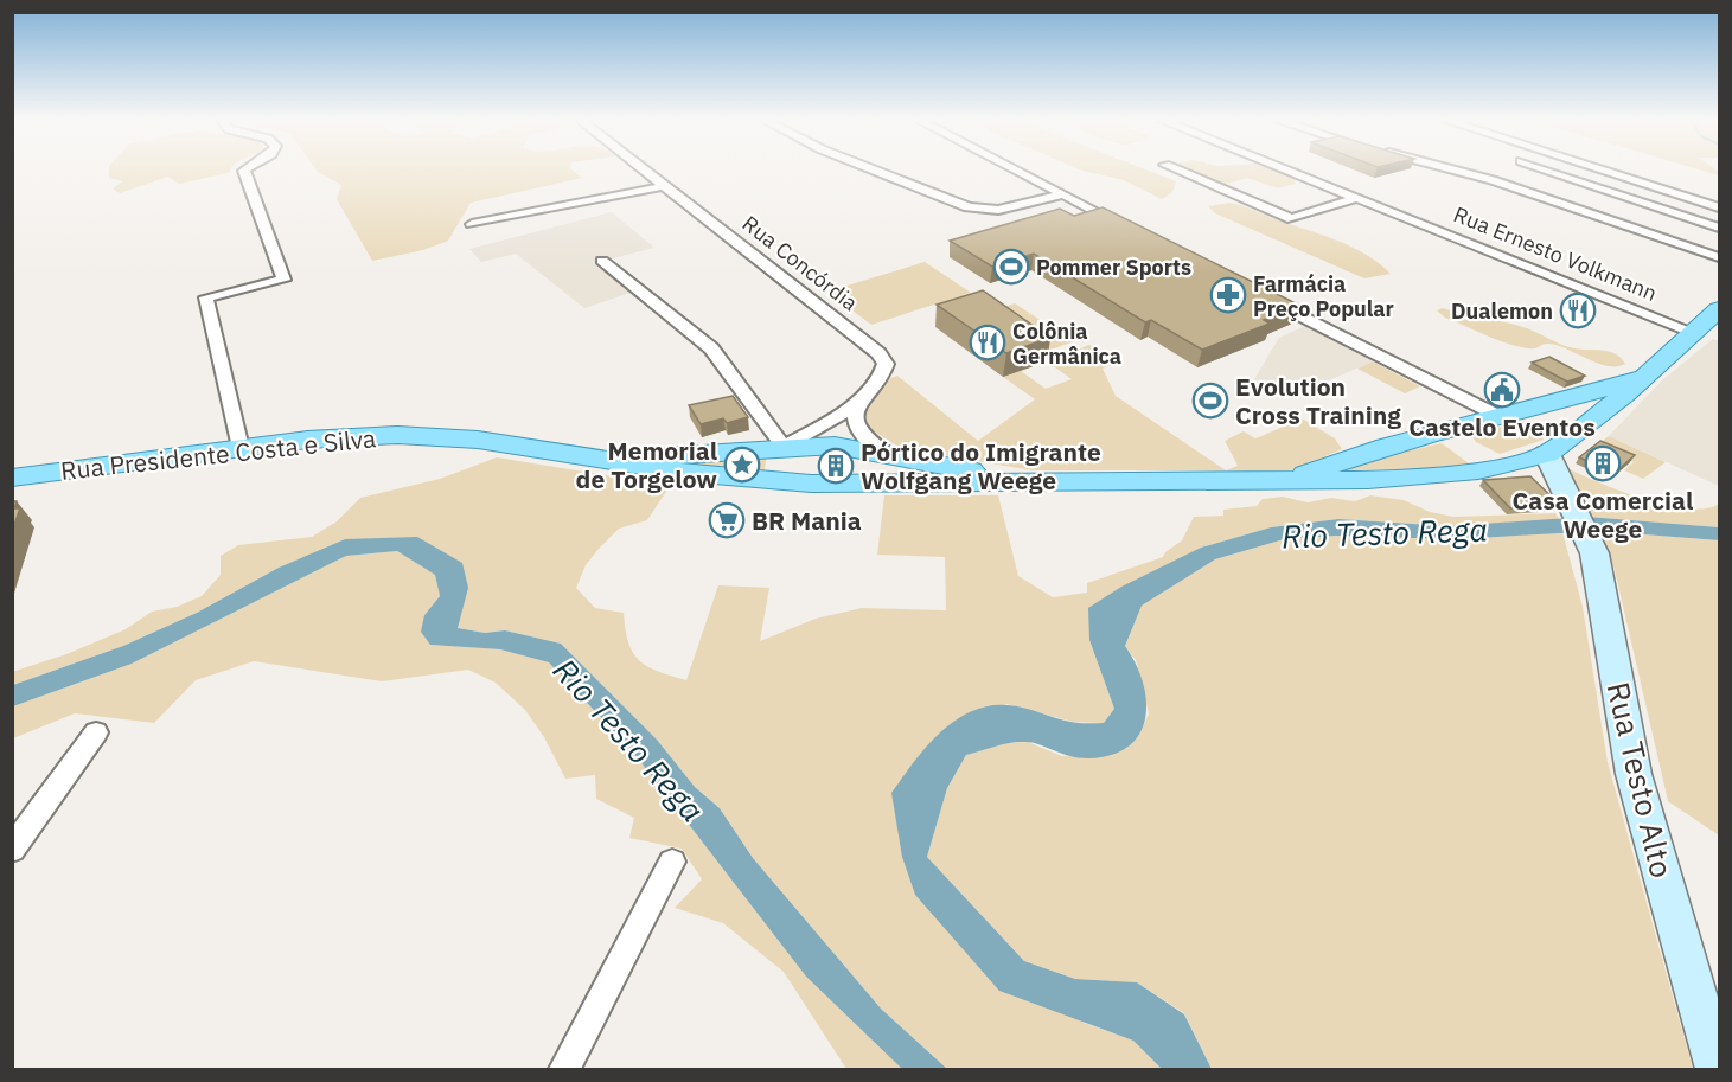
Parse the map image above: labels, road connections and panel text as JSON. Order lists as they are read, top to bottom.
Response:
{
  "streets": {
    "main road": ["Rua Presidente Costa e Silva", "Rua Testo Alto"],
    "street": ["Rua Ernesto Volkmann", "Rua Concórdia"]
  },
  "crossings": [
    ["Rua Ernesto Volkmann", "Rua Presidente Costa e Silva"],
    ["Rua Concórdia", "Rua Presidente Costa e Silva"],
    ["Rua Presidente Costa e Silva", "Rua Testo Alto"]
  ],
  "water": ["Rio Testo Rega"],
  "places": {
    "sports": ["Pommer Sports", "Evolution Cross Training"],
    "pharmacy": ["Farmácia Preço Popular"],
    "restaurant": ["Dualemon", "Colônia Germânica"],
    "public building": ["Castelo Eventos"],
    "building": ["Casa Comercial Weege", "Pórtico do Imigrante Wolfgang Weege"],
    "place": ["Memorial de Torgelow"],
    "supermarket": ["BR Mania"]
  }
}
